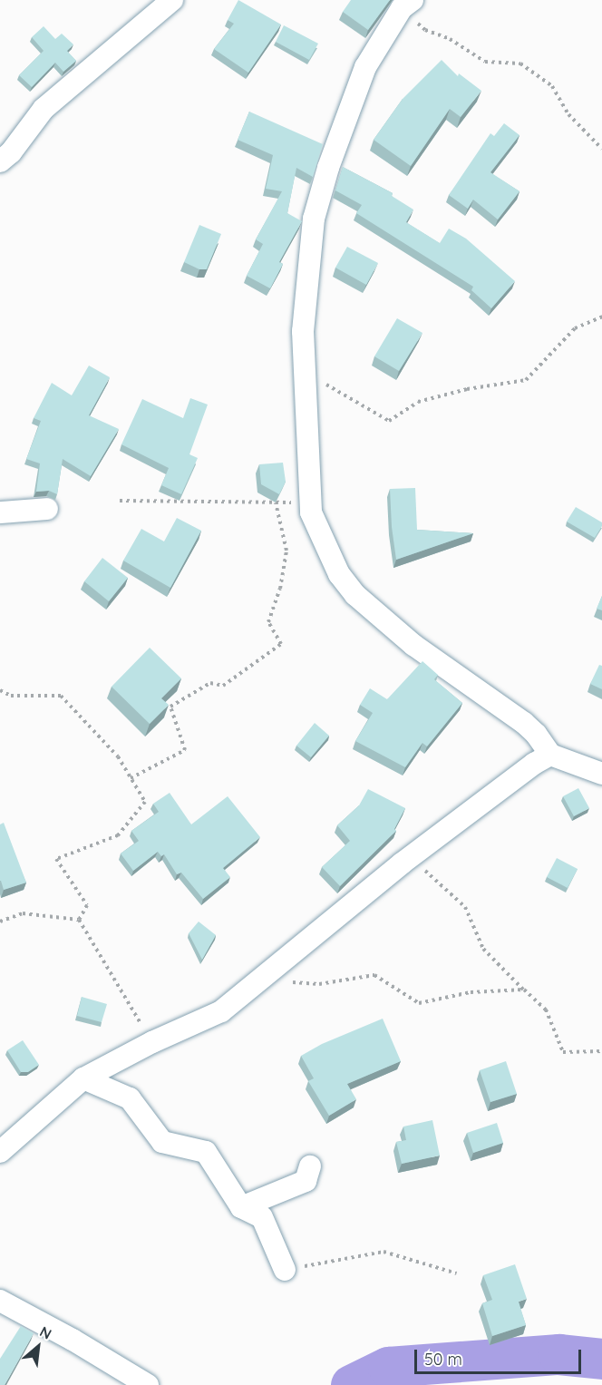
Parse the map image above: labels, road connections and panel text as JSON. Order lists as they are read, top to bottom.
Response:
{
  "scale_bar": "50 m",
  "north": "top right"
}
